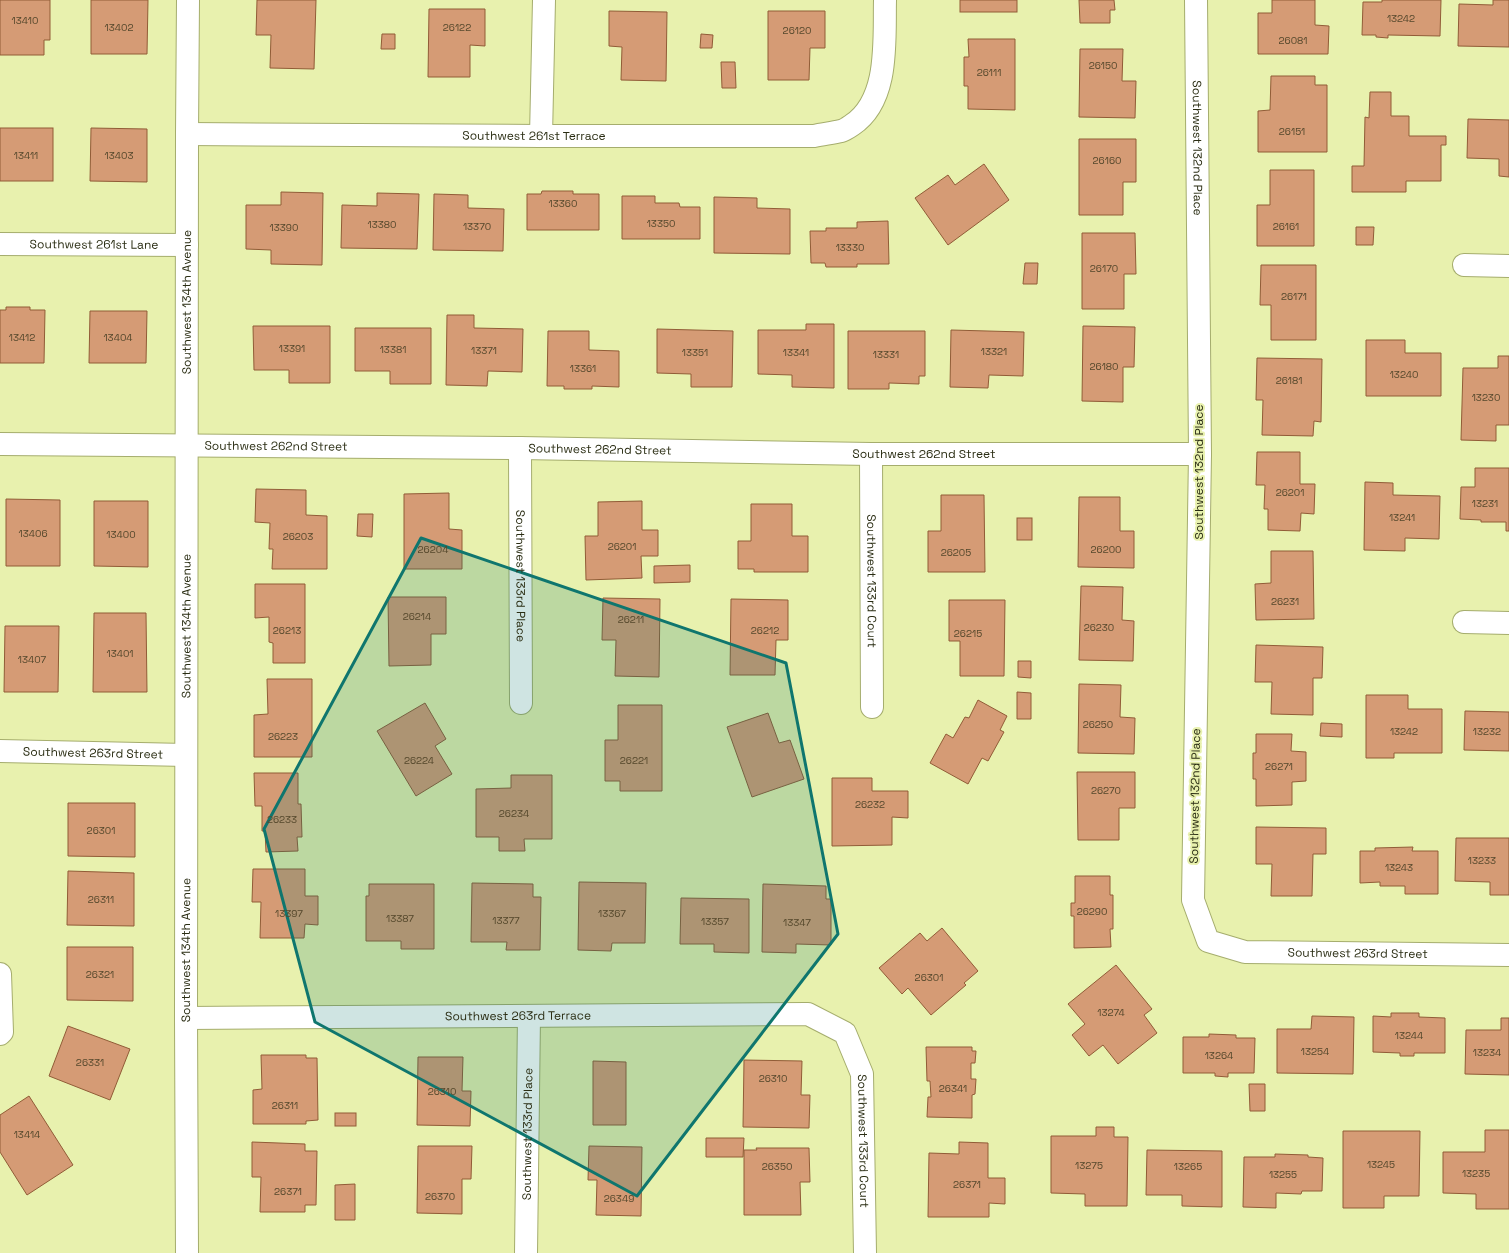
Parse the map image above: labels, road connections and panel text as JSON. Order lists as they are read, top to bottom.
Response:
{
  "streets": {
    "street": [
      "Southwest 261st Terrace",
      "Southwest 132nd Place",
      "Southwest 261st Lane",
      "Southwest 134th Avenue",
      "Southwest 262nd Street",
      "Southwest 133rd Place",
      "Southwest 133rd Court",
      "Southwest 263rd Street",
      "Southwest 263rd Terrace"
    ]
  },
  "crossings": [
    ["Southwest 261st Terrace", "Southwest 134th Avenue"],
    ["Southwest 132nd Place", "Southwest 262nd Street"],
    ["Southwest 132nd Place", "Southwest 263rd Street"],
    ["Southwest 261st Lane", "Southwest 134th Avenue"],
    ["Southwest 134th Avenue", "Southwest 262nd Street"],
    ["Southwest 134th Avenue", "Southwest 263rd Street"],
    ["Southwest 134th Avenue", "Southwest 263rd Terrace"],
    ["Southwest 262nd Street", "Southwest 133rd Place"],
    ["Southwest 262nd Street", "Southwest 133rd Court"],
    ["Southwest 133rd Place", "Southwest 263rd Terrace"],
    ["Southwest 133rd Court", "Southwest 263rd Terrace"]
  ],
  "house_numbers": [
    "13242",
    "13410",
    "13402",
    "26122",
    "26120",
    "26081",
    "26150",
    "26111",
    "26151",
    "13411",
    "13403",
    "26160",
    "13360",
    "13350",
    "13380",
    "13370",
    "26161",
    "13390",
    "13330",
    "26170",
    "26171",
    "13412",
    "13404",
    "13391",
    "13381",
    "13371",
    "13321",
    "13351",
    "13341",
    "13331",
    "26180",
    "13361",
    "13240",
    "26181",
    "13230",
    "26201",
    "13231",
    "13241",
    "13406",
    "13400",
    "26203",
    "26201",
    "26204",
    "26200",
    "26205",
    "26231",
    "26214",
    "26211",
    "26230",
    "26213",
    "26212",
    "26215",
    "13401",
    "13407",
    "26250",
    "13242",
    "13232",
    "26223",
    "26224",
    "26221",
    "26271",
    "26270",
    "26232",
    "26234",
    "26233",
    "26301",
    "13233",
    "13243",
    "26311",
    "26290",
    "13397",
    "13367",
    "13387",
    "13377",
    "13357",
    "13347",
    "26321",
    "26301",
    "13274",
    "13244",
    "13254",
    "13234",
    "13264",
    "26331",
    "26310",
    "26341",
    "26310",
    "26311",
    "13414",
    "13245",
    "13275",
    "26350",
    "13265",
    "13235",
    "13255",
    "26371",
    "26371",
    "26370",
    "26349"
  ]
}
